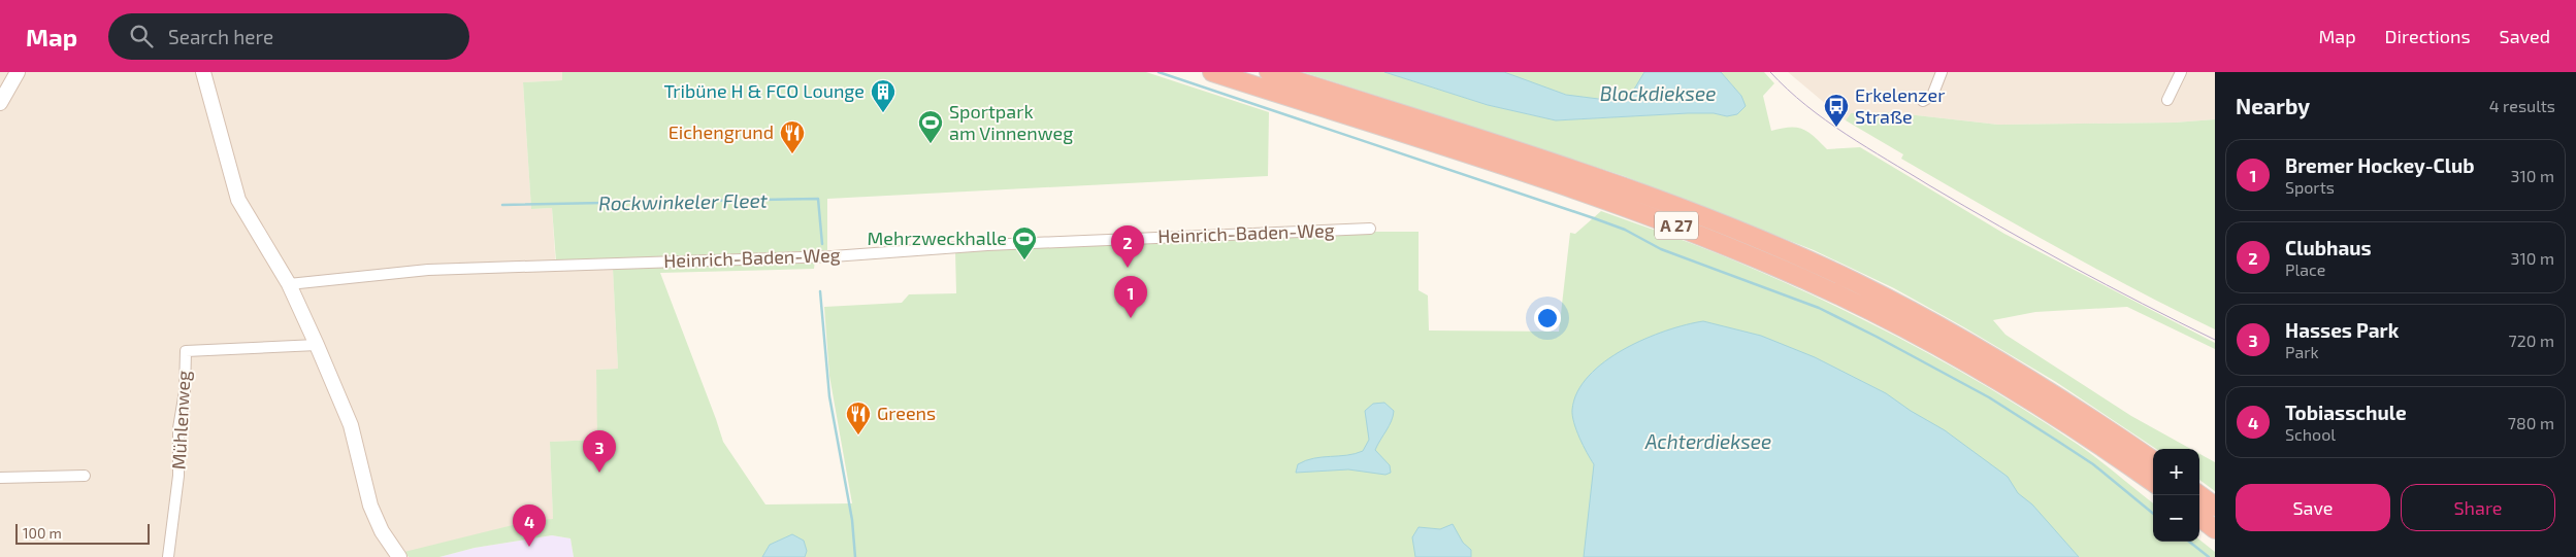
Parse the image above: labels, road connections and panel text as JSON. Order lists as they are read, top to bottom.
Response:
{
  "streets": {
    "highway": ["A 27"],
    "street": ["Heinrich-Baden-Weg", "Mühlenweg"]
  },
  "water": ["Blockdieksee", "Rockwinkeler Fleet", "Achterdieksee"],
  "places": {
    "building": ["Tribüne H & FCO Lounge"],
    "bus stop": ["Erkelenzer Straße"],
    "sports": ["Sportpark am Vinnenweg", "Mehrzweckhalle"],
    "restaurant": ["Eichengrund", "Greens"]
  },
  "scale_bar": "100 m",
  "page": {
    "header": "Map",
    "search": "Search here",
    "nav": ["Map", "Directions", "Saved"],
    "heading": ["Nearby", "4 results"],
    "list": [
      {
        "mark": "1",
        "name": "Bremer Hockey-Club",
        "note": "Sports",
        "value": "310 m"
      },
      {
        "mark": "2",
        "name": "Clubhaus",
        "note": "Place",
        "value": "310 m"
      },
      {
        "mark": "3",
        "name": "Hasses Park",
        "note": "Park",
        "value": "720 m"
      },
      {
        "mark": "4",
        "name": "Tobiasschule",
        "note": "School",
        "value": "780 m"
      }
    ],
    "pins": [
      "2",
      "1",
      "3",
      "4"
    ],
    "map_buttons": ["+", "−"],
    "buttons": ["Save", "Share"],
    "scale": "100 m"
  }
}
